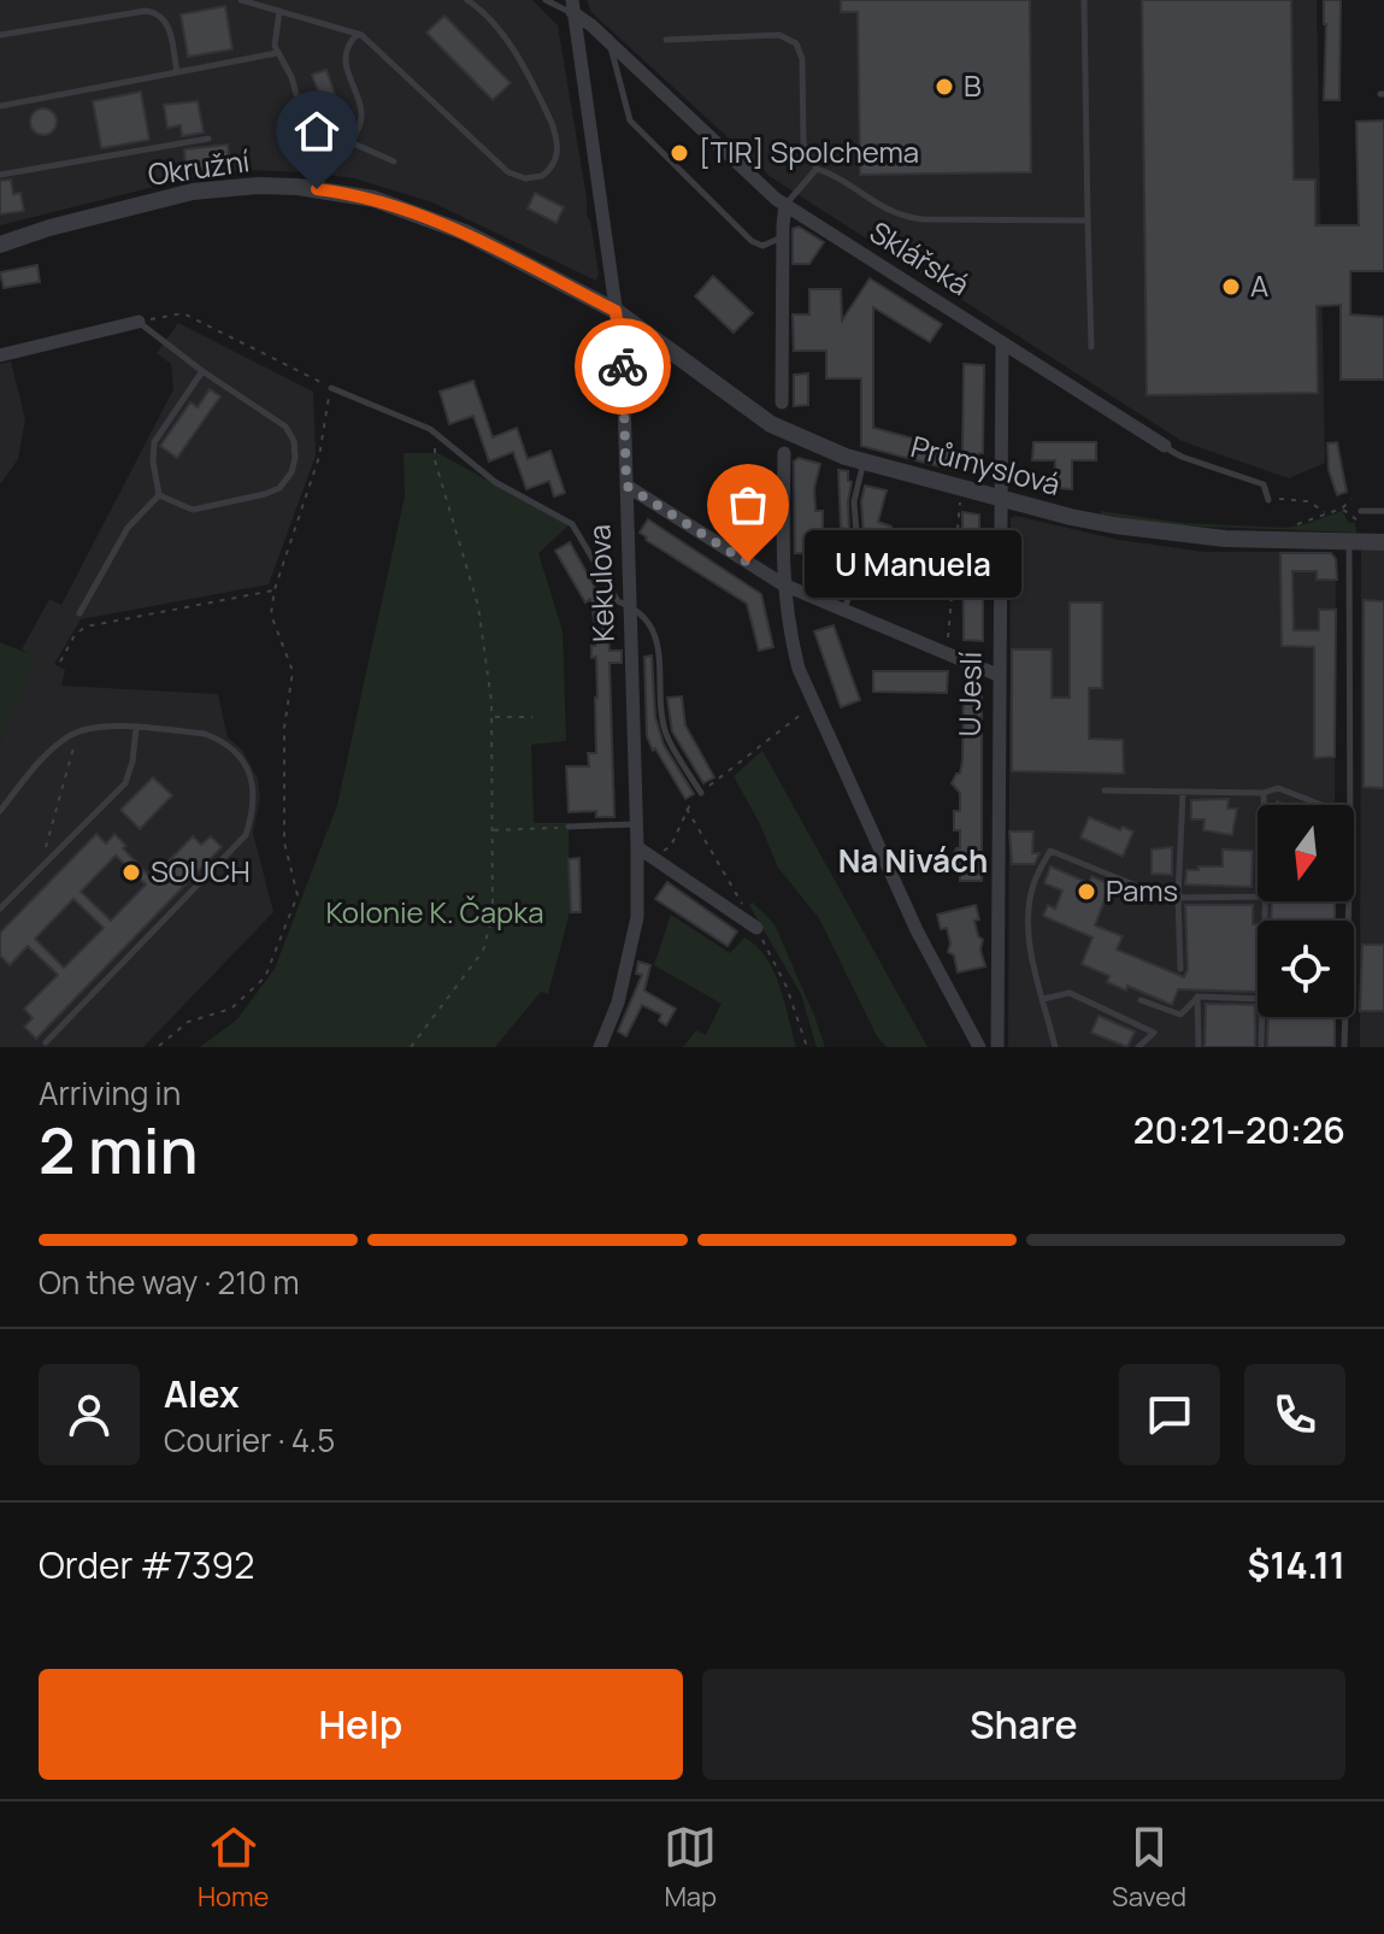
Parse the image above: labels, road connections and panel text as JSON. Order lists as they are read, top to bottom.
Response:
{
  "streets": {
    "street": [
      "Okružní",
      "Sklářská",
      "Průmyslová",
      "Kekulova",
      "U Jeslí"
    ]
  },
  "crossings": [
    ["Okružní", "Průmyslová"],
    ["Okružní", "Kekulova"],
    ["Sklářská", "Kekulova"],
    ["Sklářská", "U Jeslí"],
    ["Průmyslová", "Kekulova"],
    ["Průmyslová", "U Jeslí"]
  ],
  "districts": ["Na Nivách"],
  "parks": ["Kolonie K. Čapka"],
  "places": [
    "B",
    "[TIR] Spolchema",
    "A",
    "U Manuela",
    "SOUCH",
    "Pams"
  ],
  "north": "bottom",
  "page": {
    "bubble": "U Manuela",
    "heading": ["2 min", "Arriving in", "20:21–20:26"],
    "panel": [
      "Alex",
      "Courier · 4.5",
      "Order #7392",
      "$14.11"
    ],
    "bar": "On the way · 210 m",
    "buttons": ["Help", "Share"],
    "tabs": ["Home", "Map", "Saved"]
  }
}
